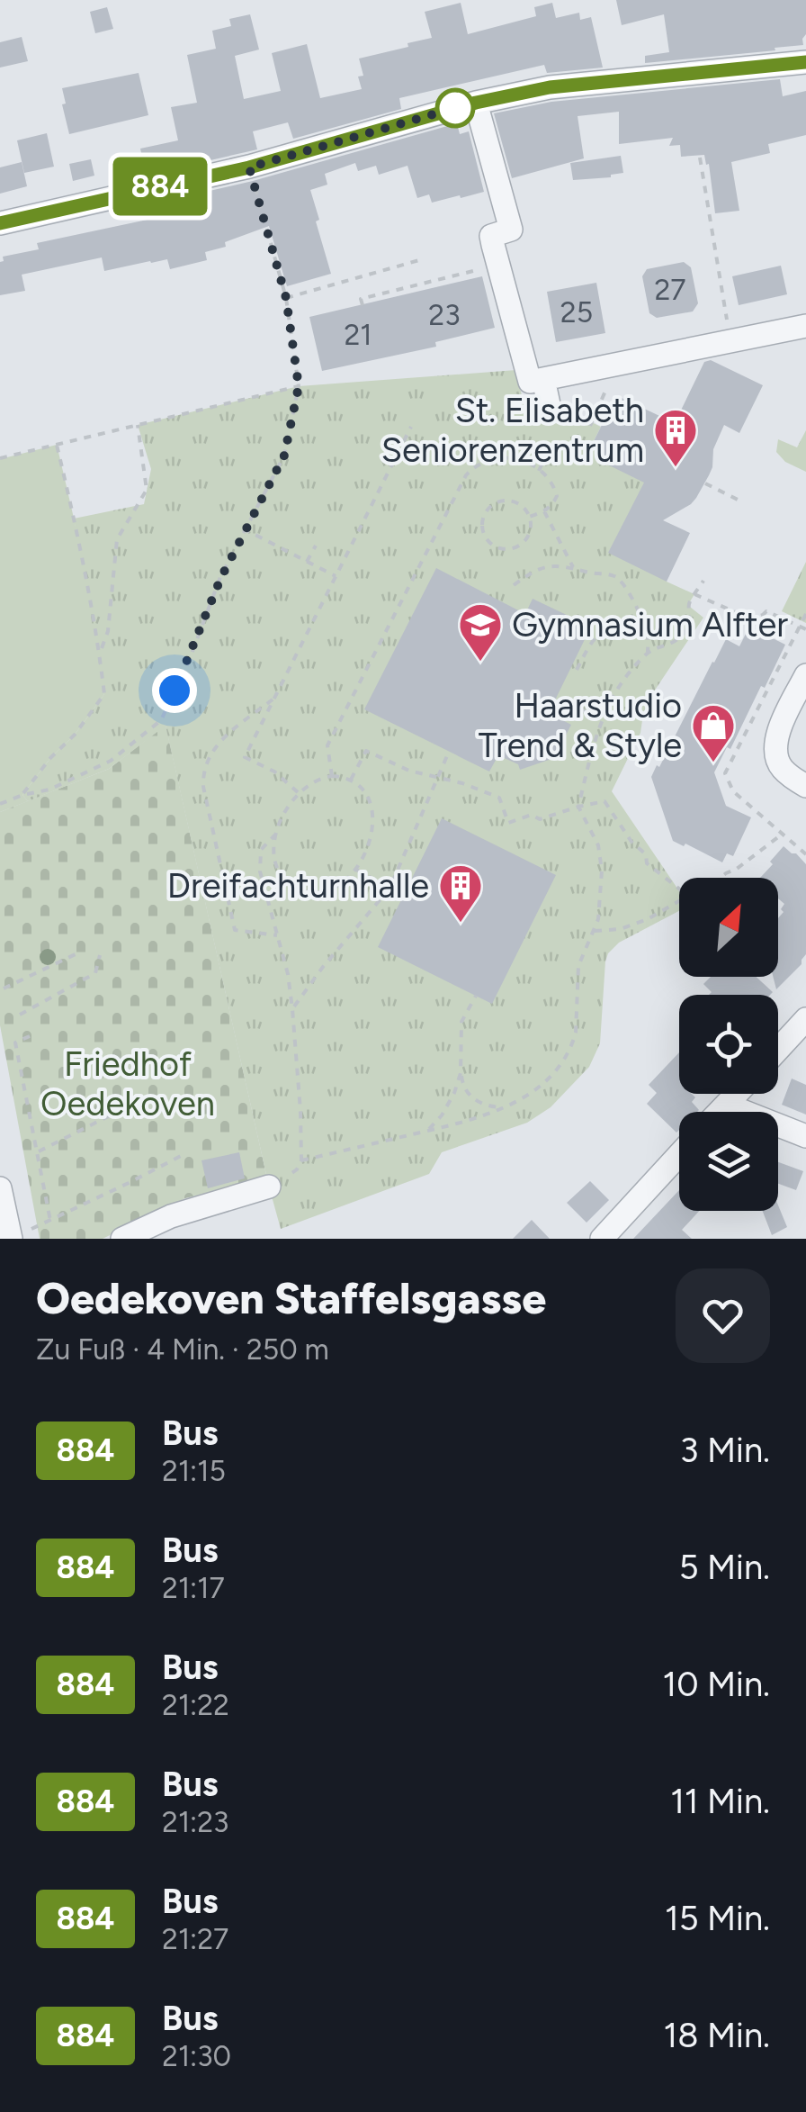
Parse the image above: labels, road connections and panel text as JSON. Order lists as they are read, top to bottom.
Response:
{
  "parks": ["Friedhof Oedekoven"],
  "places": {
    "building": ["St. Elisabeth Seniorenzentrum", "Dreifachturnhalle"],
    "school or university": ["Gymnasium Alfter"],
    "shop": ["Haarstudio Trend & Style"]
  },
  "lines": ["bus line 884"],
  "house_numbers": [
    "27",
    "25",
    "23",
    "21"
  ],
  "north": "top right",
  "page": {
    "on_map": "884",
    "heading": ["Oedekoven Staffelsgasse", "Zu Fuß · 4 Min. · 250 m"],
    "list": [
      {
        "mark": "884",
        "name": "Bus",
        "note": "21:15",
        "value": "3 Min."
      },
      {
        "mark": "884",
        "name": "Bus",
        "note": "21:17",
        "value": "5 Min."
      },
      {
        "mark": "884",
        "name": "Bus",
        "note": "21:22",
        "value": "10 Min."
      },
      {
        "mark": "884",
        "name": "Bus",
        "note": "21:23",
        "value": "11 Min."
      },
      {
        "mark": "884",
        "name": "Bus",
        "note": "21:27",
        "value": "15 Min."
      },
      {
        "mark": "884",
        "name": "Bus",
        "note": "21:30",
        "value": "18 Min."
      }
    ]
  }
}
